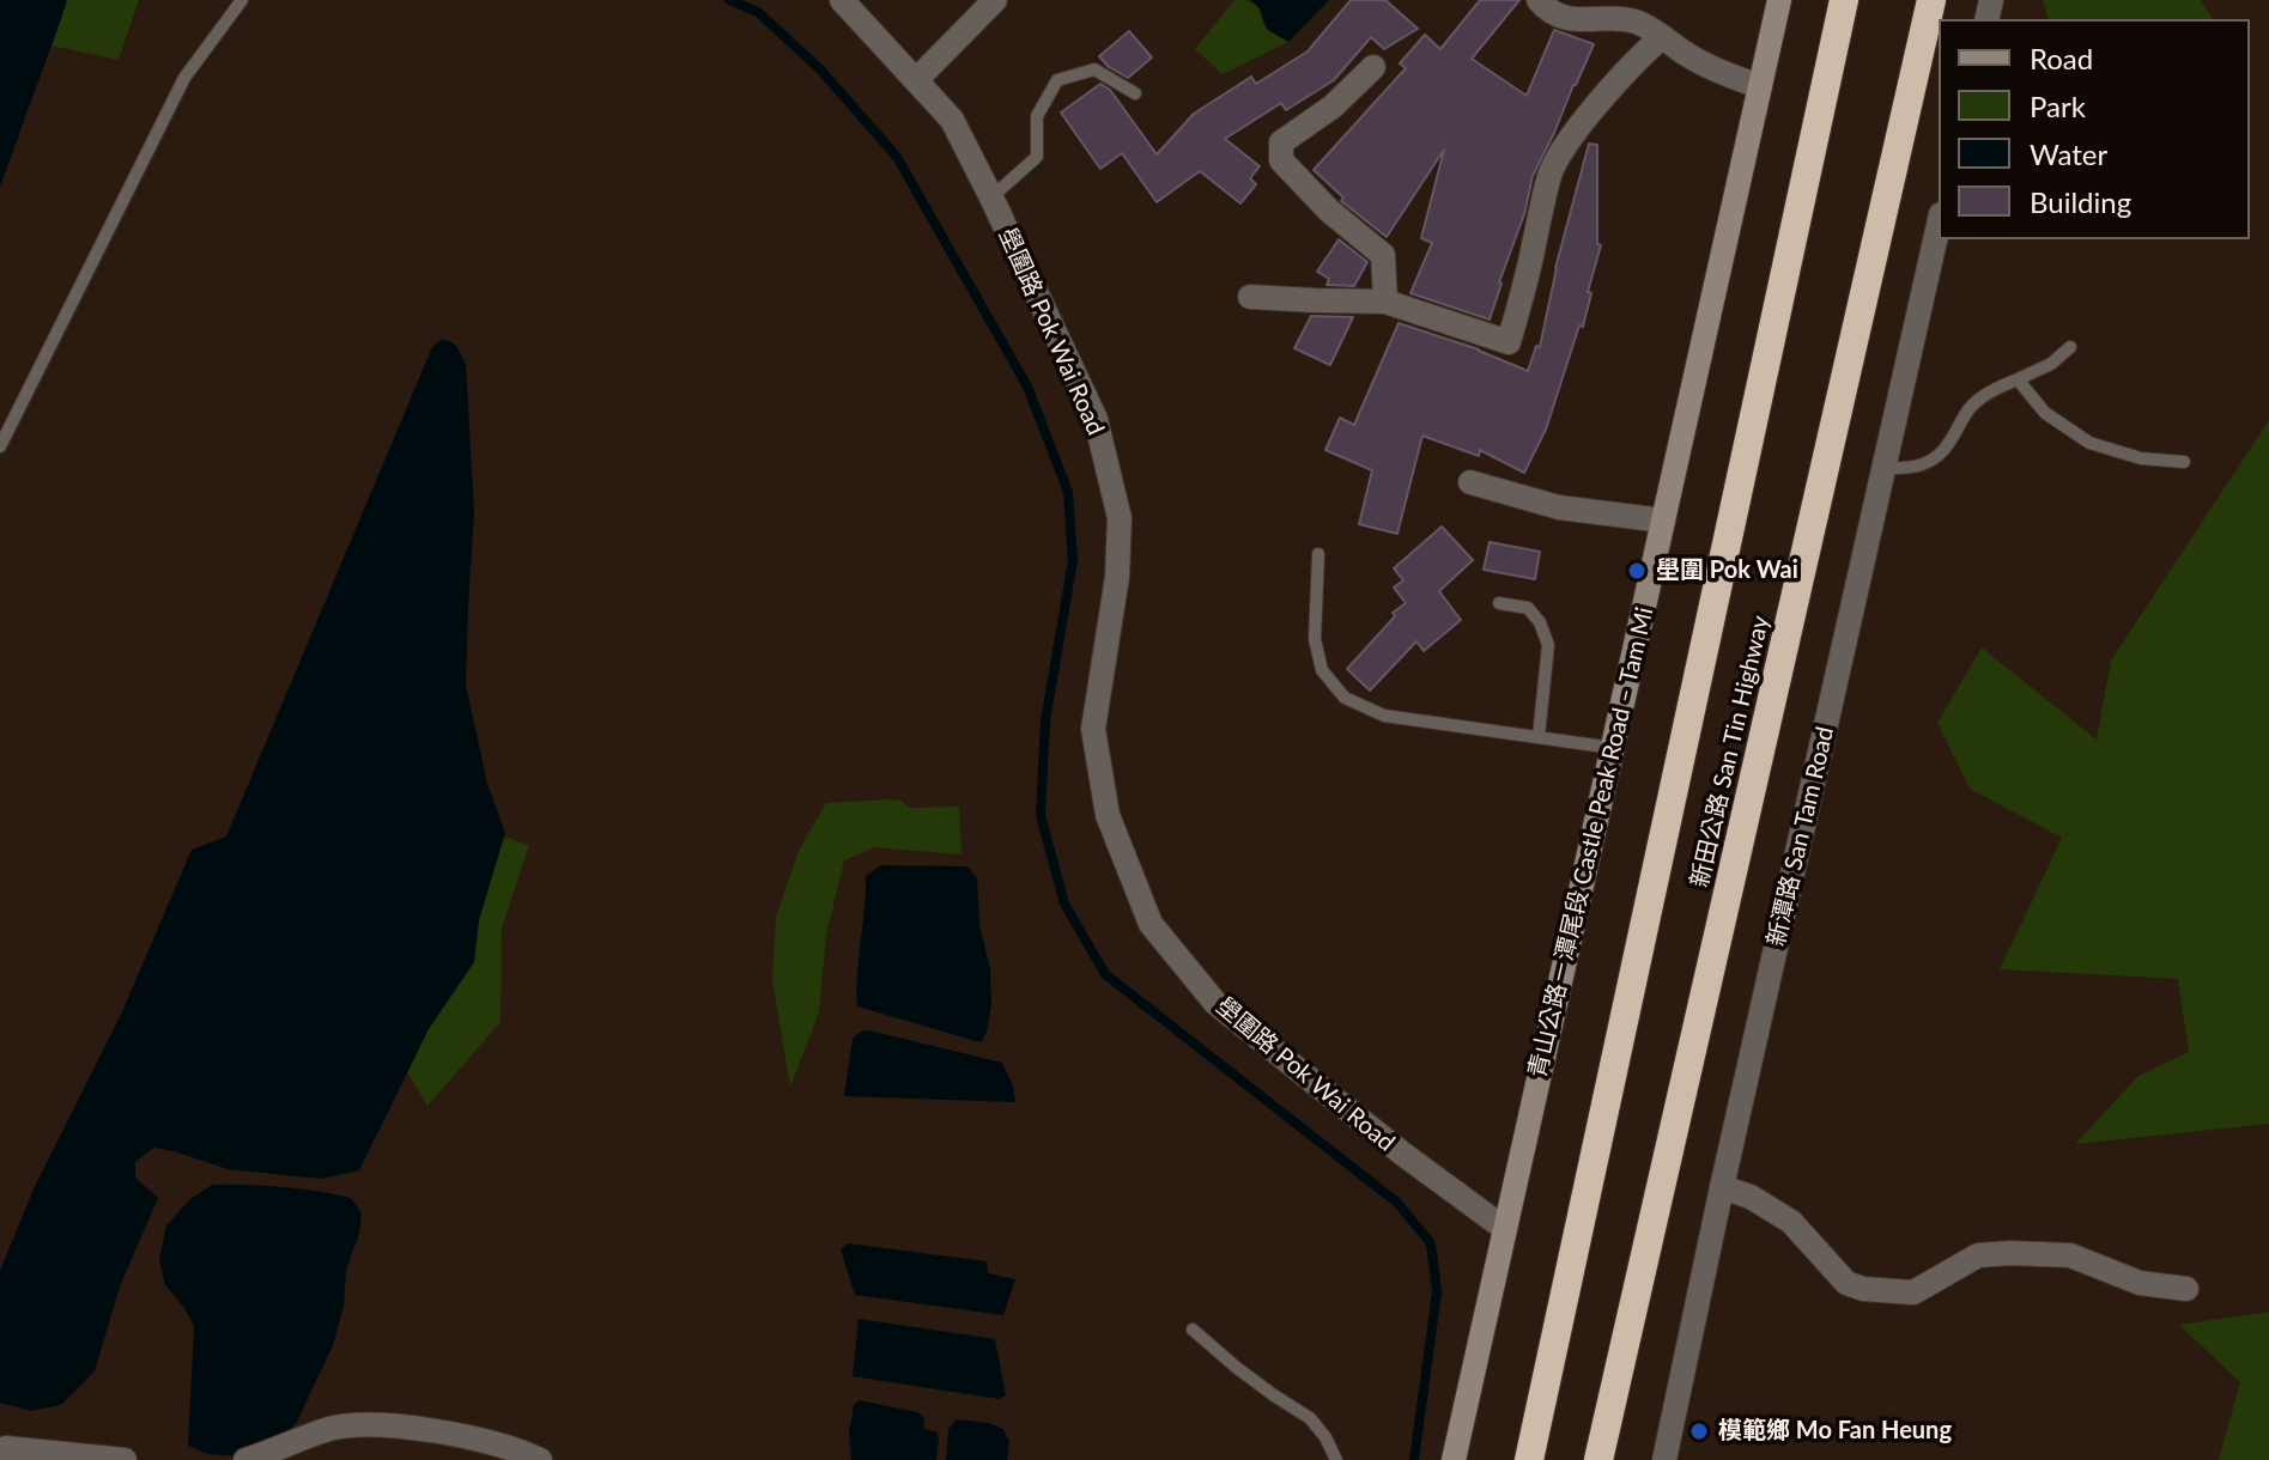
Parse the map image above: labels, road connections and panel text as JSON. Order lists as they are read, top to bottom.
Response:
{
  "streets": {
    "highway": ["新田公路 San Tin Highway"],
    "main road": ["青山公路－潭尾段 Castle Peak Road – Tam Mi"],
    "street": ["壆圍路 Pok Wai Road", "新潭路 San Tam Road"]
  },
  "crossings": [
    ["壆圍路 Pok Wai Road", "青山公路－潭尾段 Castle Peak Road – Tam Mi"]
  ],
  "places": ["壆圍 Pok Wai", "模範鄉 Mo Fan Heung"],
  "legend": [
    "Road",
    "Park",
    "Water",
    "Building"
  ]
}
